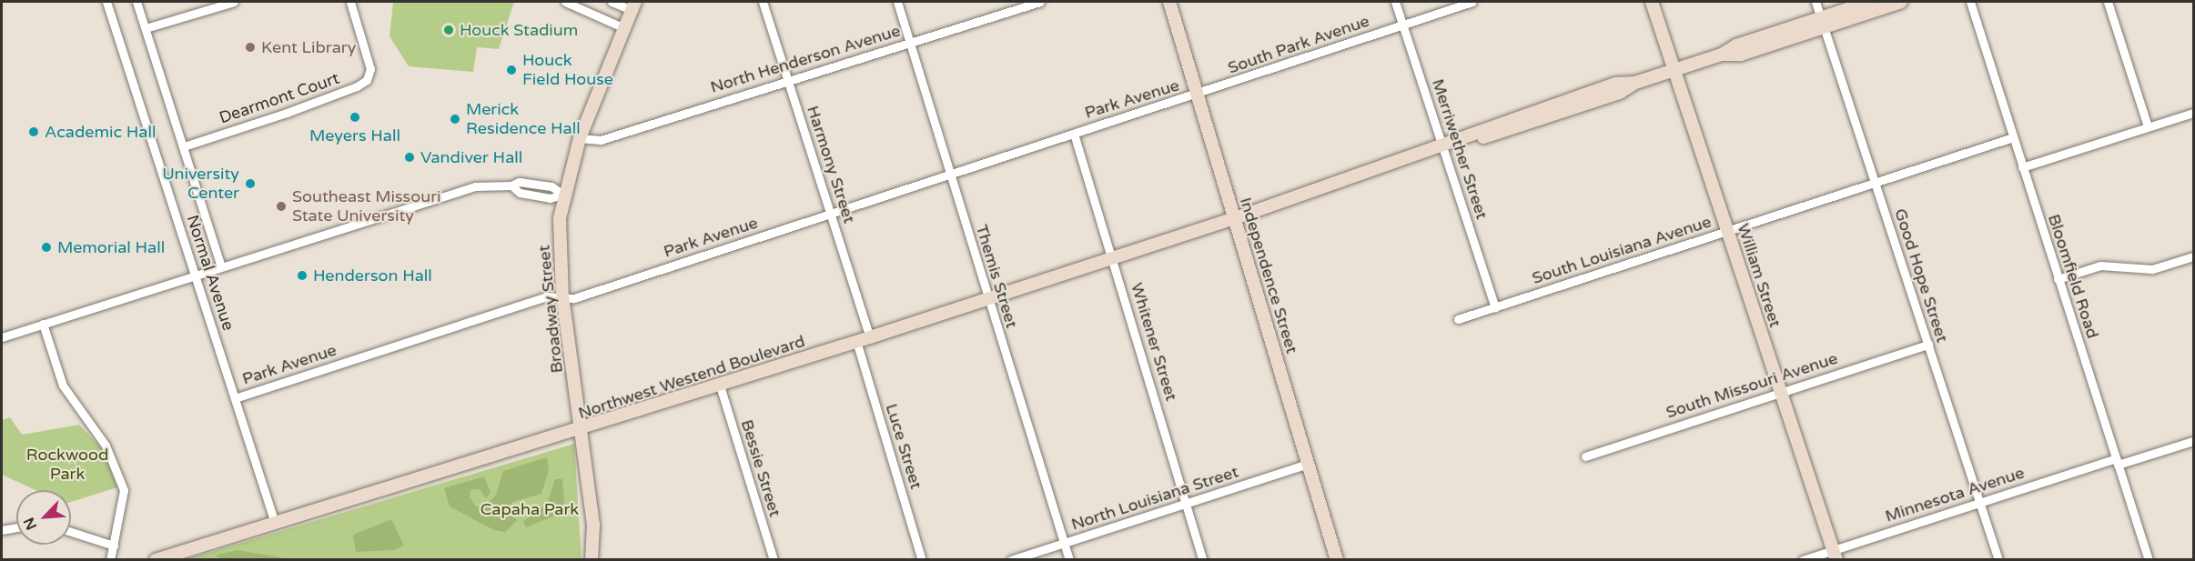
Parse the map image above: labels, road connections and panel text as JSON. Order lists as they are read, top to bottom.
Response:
{
  "streets": {
    "street": [
      "South Park Avenue",
      "North Henderson Avenue",
      "Dearmont Court",
      "Park Avenue",
      "Merriwether Street",
      "Harmony Street",
      "South Louisiana Avenue",
      "Normal Avenue",
      "Independence Street",
      "William Street",
      "Good Hope Street",
      "Themis Street",
      "Bloomfield Road",
      "Broadway Street",
      "Whitener Street",
      "Northwest Westend Boulevard",
      "South Missouri Avenue",
      "Luce Street",
      "Bessie Street",
      "Minnesota Avenue",
      "North Louisiana Street"
    ]
  },
  "crossings": [
    ["South Park Avenue", "Park Avenue"],
    ["South Park Avenue", "Merriwether Street"],
    ["South Park Avenue", "Independence Street"],
    ["North Henderson Avenue", "Harmony Street"],
    ["North Henderson Avenue", "Themis Street"],
    ["North Henderson Avenue", "Broadway Street"],
    ["Dearmont Court", "Normal Avenue"],
    ["Park Avenue", "Harmony Street"],
    ["Park Avenue", "Normal Avenue"],
    ["Park Avenue", "Independence Street"],
    ["Park Avenue", "Themis Street"],
    ["Park Avenue", "Broadway Street"],
    ["Park Avenue", "Whitener Street"],
    ["Merriwether Street", "South Louisiana Avenue"],
    ["Merriwether Street", "Northwest Westend Boulevard"],
    ["Harmony Street", "Northwest Westend Boulevard"],
    ["South Louisiana Avenue", "William Street"],
    ["South Louisiana Avenue", "Good Hope Street"],
    ["South Louisiana Avenue", "Bloomfield Road"],
    ["Normal Avenue", "Northwest Westend Boulevard"],
    ["Independence Street", "Northwest Westend Boulevard"],
    ["Independence Street", "North Louisiana Street"],
    ["William Street", "Northwest Westend Boulevard"],
    ["William Street", "South Missouri Avenue"],
    ["William Street", "Minnesota Avenue"],
    ["Good Hope Street", "Northwest Westend Boulevard"],
    ["Good Hope Street", "South Missouri Avenue"],
    ["Good Hope Street", "Minnesota Avenue"],
    ["Themis Street", "Northwest Westend Boulevard"],
    ["Themis Street", "North Louisiana Street"],
    ["Bloomfield Road", "Minnesota Avenue"],
    ["Broadway Street", "Northwest Westend Boulevard"],
    ["Whitener Street", "Northwest Westend Boulevard"],
    ["Whitener Street", "North Louisiana Street"],
    ["Northwest Westend Boulevard", "Luce Street"],
    ["Northwest Westend Boulevard", "Bessie Street"]
  ],
  "parks": ["Rockwood Park", "Capaha Park"],
  "places": [
    "Houck Stadium",
    "Kent Library",
    "Houck Field House",
    "Meyers Hall",
    "Merick Residence Hall",
    "Academic Hall",
    "Vandiver Hall",
    "University Center",
    "Southeast Missouri State University",
    "Memorial Hall",
    "Henderson Hall"
  ],
  "north": "bottom left"
}
